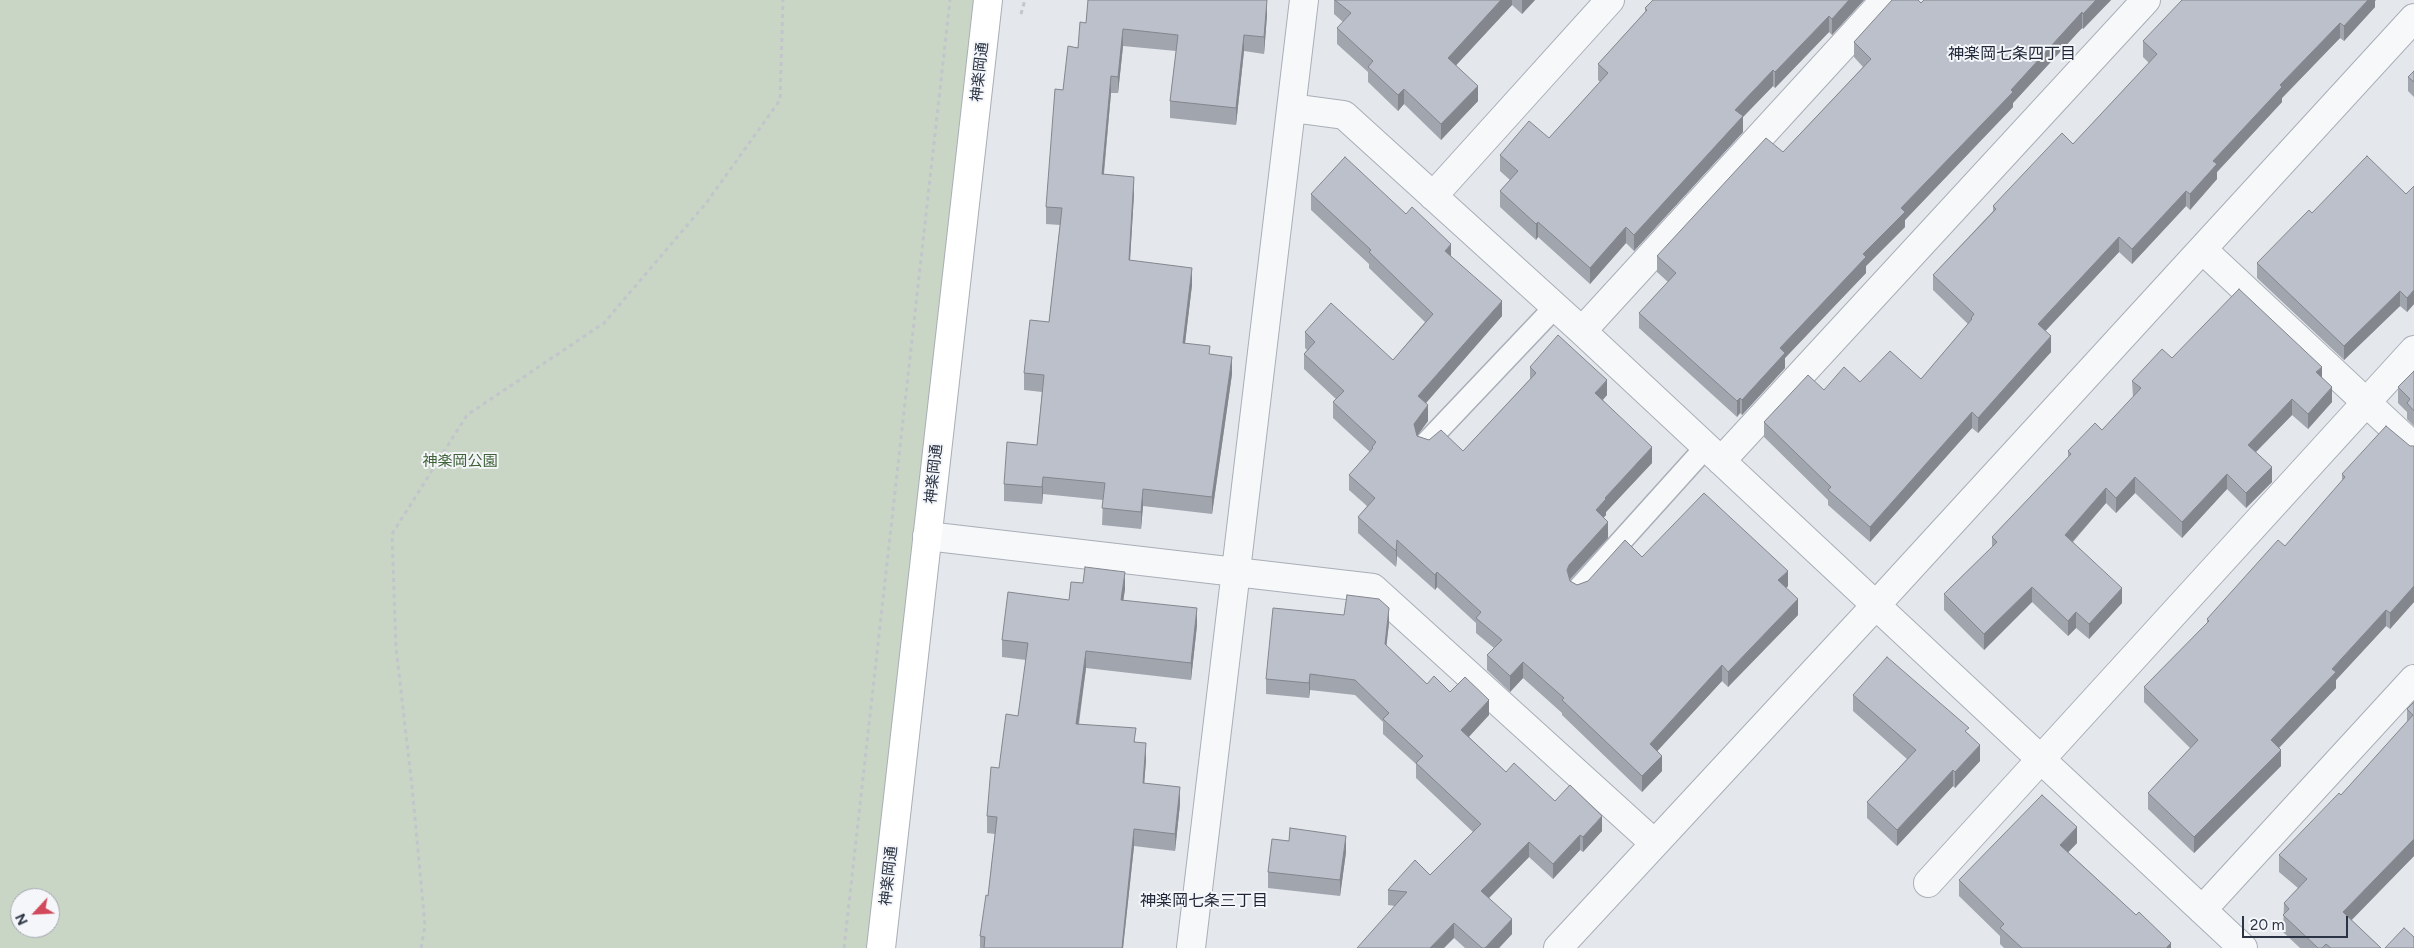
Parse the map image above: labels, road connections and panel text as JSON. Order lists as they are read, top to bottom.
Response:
{
  "streets": {
    "street": ["神楽岡通"]
  },
  "districts": ["神楽岡七条四丁目", "神楽岡七条三丁目"],
  "parks": ["神楽岡公園"],
  "scale_bar": "20 m",
  "north": "bottom left"
}
